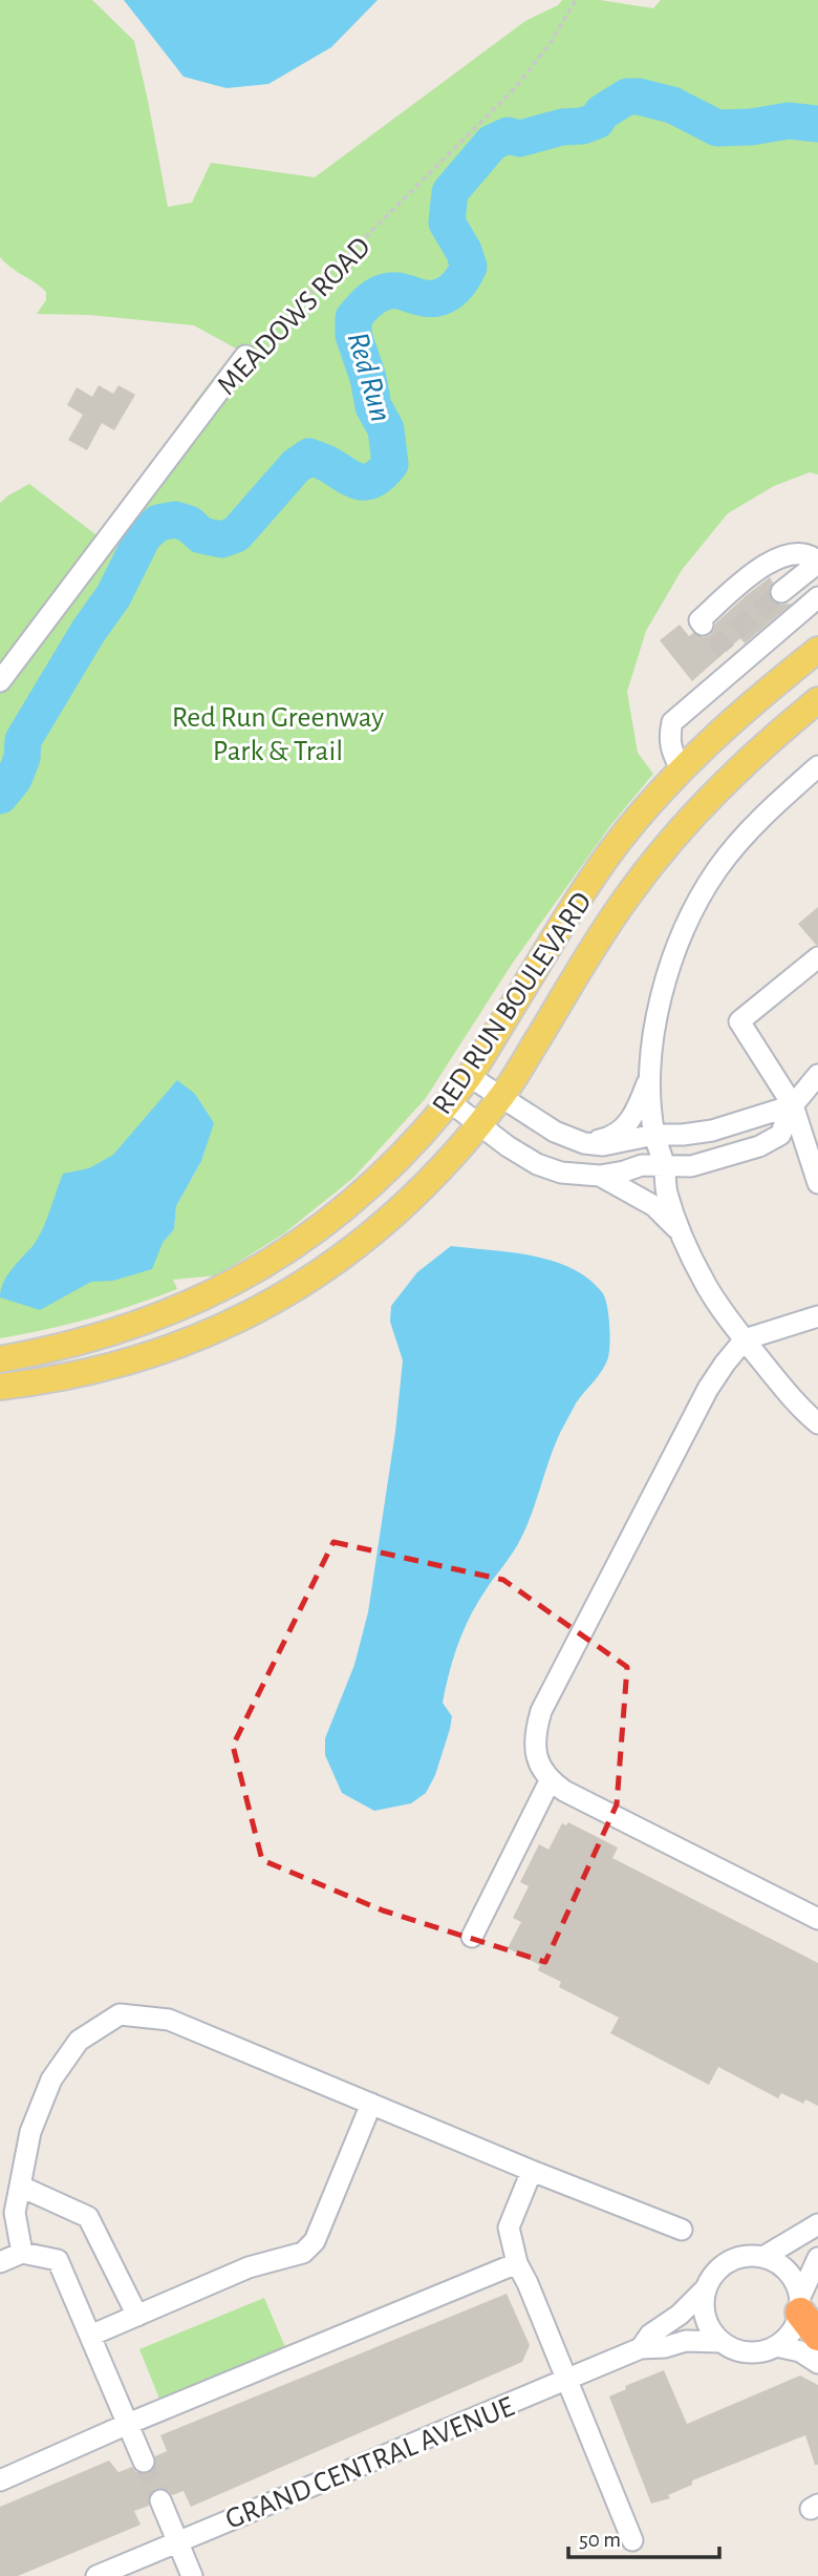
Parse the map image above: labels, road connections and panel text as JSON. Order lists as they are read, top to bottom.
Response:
{
  "streets": {
    "main road": ["RED RUN BOULEVARD"],
    "street": ["MEADOWS ROAD", "GRAND CENTRAL AVENUE"]
  },
  "water": ["Red Run"],
  "parks": ["Red Run Greenway Park & Trail"],
  "scale_bar": "50 m"
}
